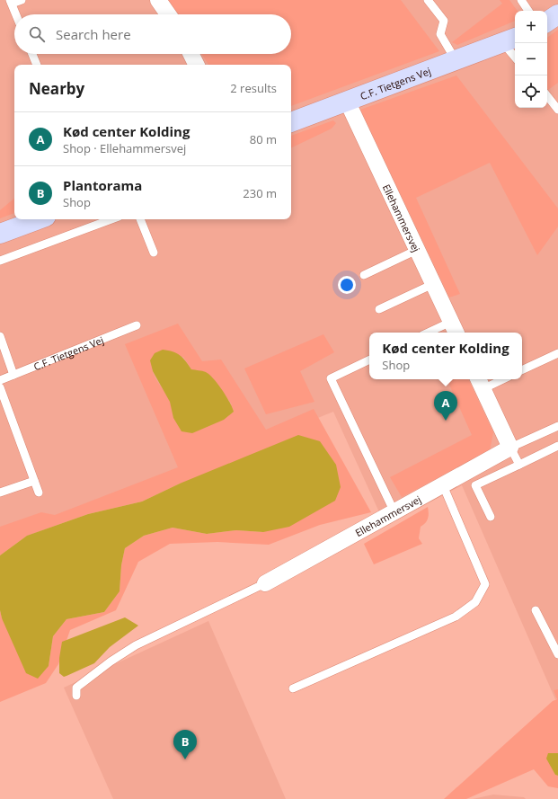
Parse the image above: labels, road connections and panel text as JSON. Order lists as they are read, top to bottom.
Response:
{
  "streets": {
    "street": ["C.F. Tietgens Vej", "Ellehammersvej"]
  },
  "crossings": [
    ["C.F. Tietgens Vej", "Ellehammersvej"]
  ],
  "page": {
    "map_buttons": ["+", "−"],
    "search": "Search here",
    "heading": ["Nearby", "2 results"],
    "list": [
      {
        "mark": "A",
        "name": "Kød center Kolding",
        "note": "Shop · Ellehammersvej",
        "value": "80 m"
      },
      {
        "mark": "B",
        "name": "Plantorama",
        "note": "Shop",
        "value": "230 m"
      }
    ],
    "popup": ["Kød center Kolding", "Shop"],
    "pins": ["A", "B"]
  }
}
